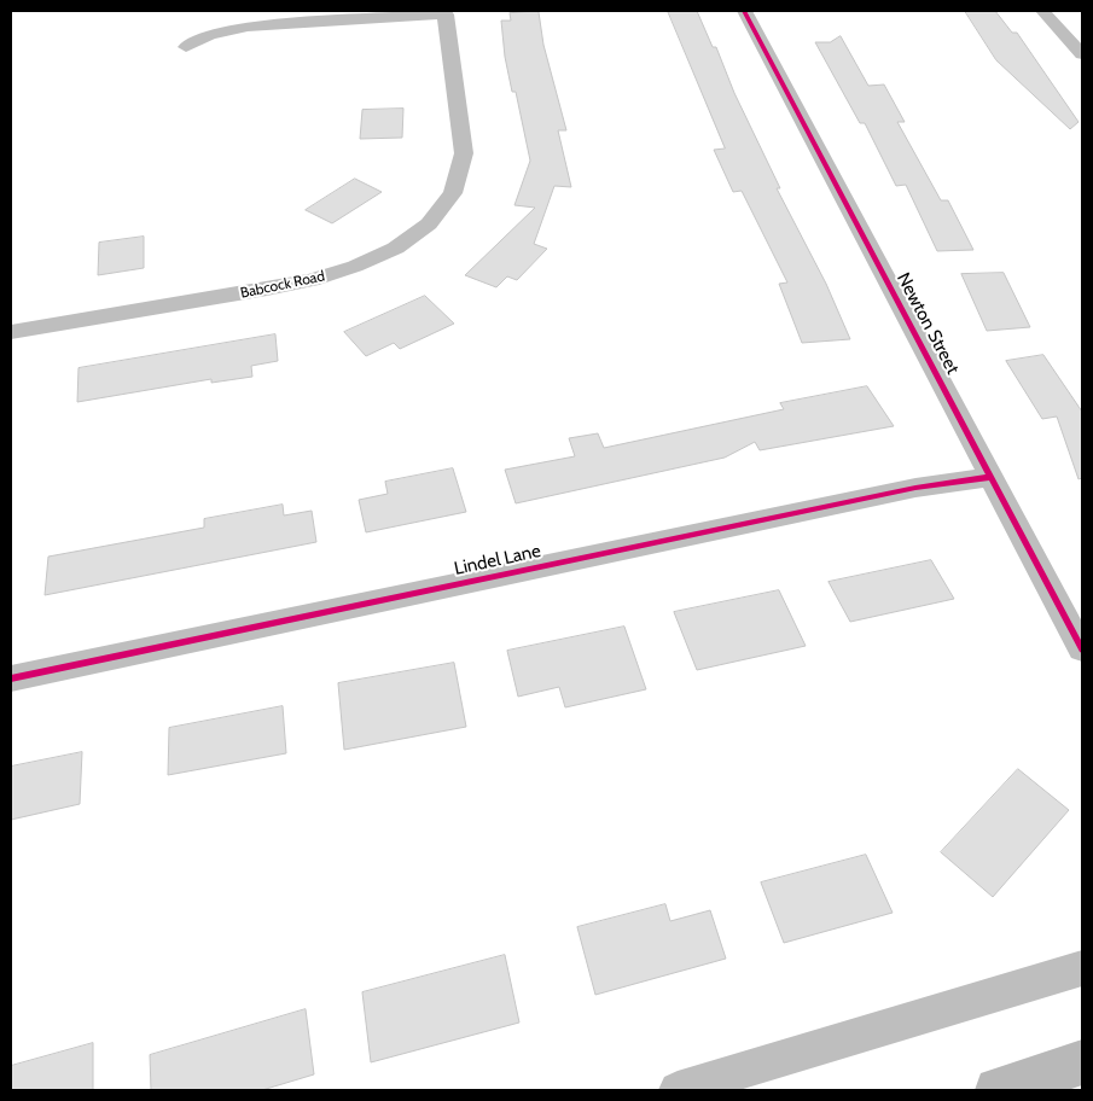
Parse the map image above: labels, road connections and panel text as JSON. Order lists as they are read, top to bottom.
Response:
{
  "streets": {
    "street": ["Babcock Road", "Newton Street", "Lindel Lane"]
  },
  "crossings": [
    ["Newton Street", "Lindel Lane"]
  ]
}
